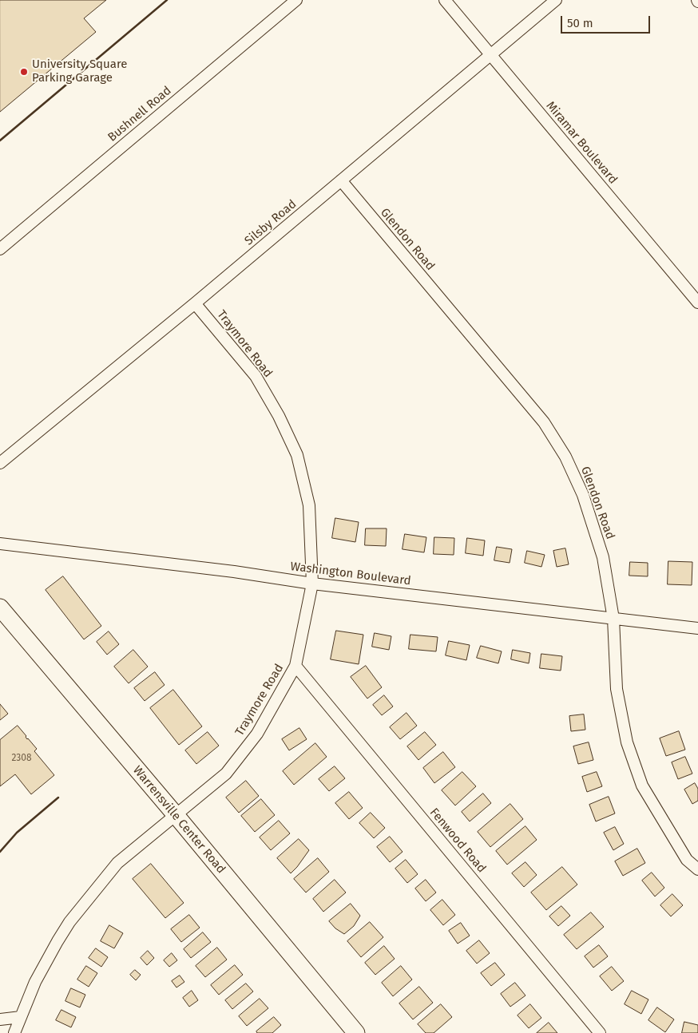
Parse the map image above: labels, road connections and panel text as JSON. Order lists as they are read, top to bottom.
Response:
{
  "streets": {
    "main road": ["Warrensville Center Road"],
    "street": [
      "Bushnell Road",
      "Miramar Boulevard",
      "Silsby Road",
      "Glendon Road",
      "Traymore Road",
      "Washington Boulevard",
      "Fenwood Road"
    ]
  },
  "crossings": [
    ["Miramar Boulevard", "Silsby Road"],
    ["Silsby Road", "Glendon Road"],
    ["Silsby Road", "Traymore Road"],
    ["Glendon Road", "Washington Boulevard"],
    ["Traymore Road", "Washington Boulevard"],
    ["Traymore Road", "Warrensville Center Road"],
    ["Traymore Road", "Fenwood Road"]
  ],
  "places": ["University Square Parking Garage"],
  "house_numbers": ["2308"],
  "scale_bar": "50 m"
}
